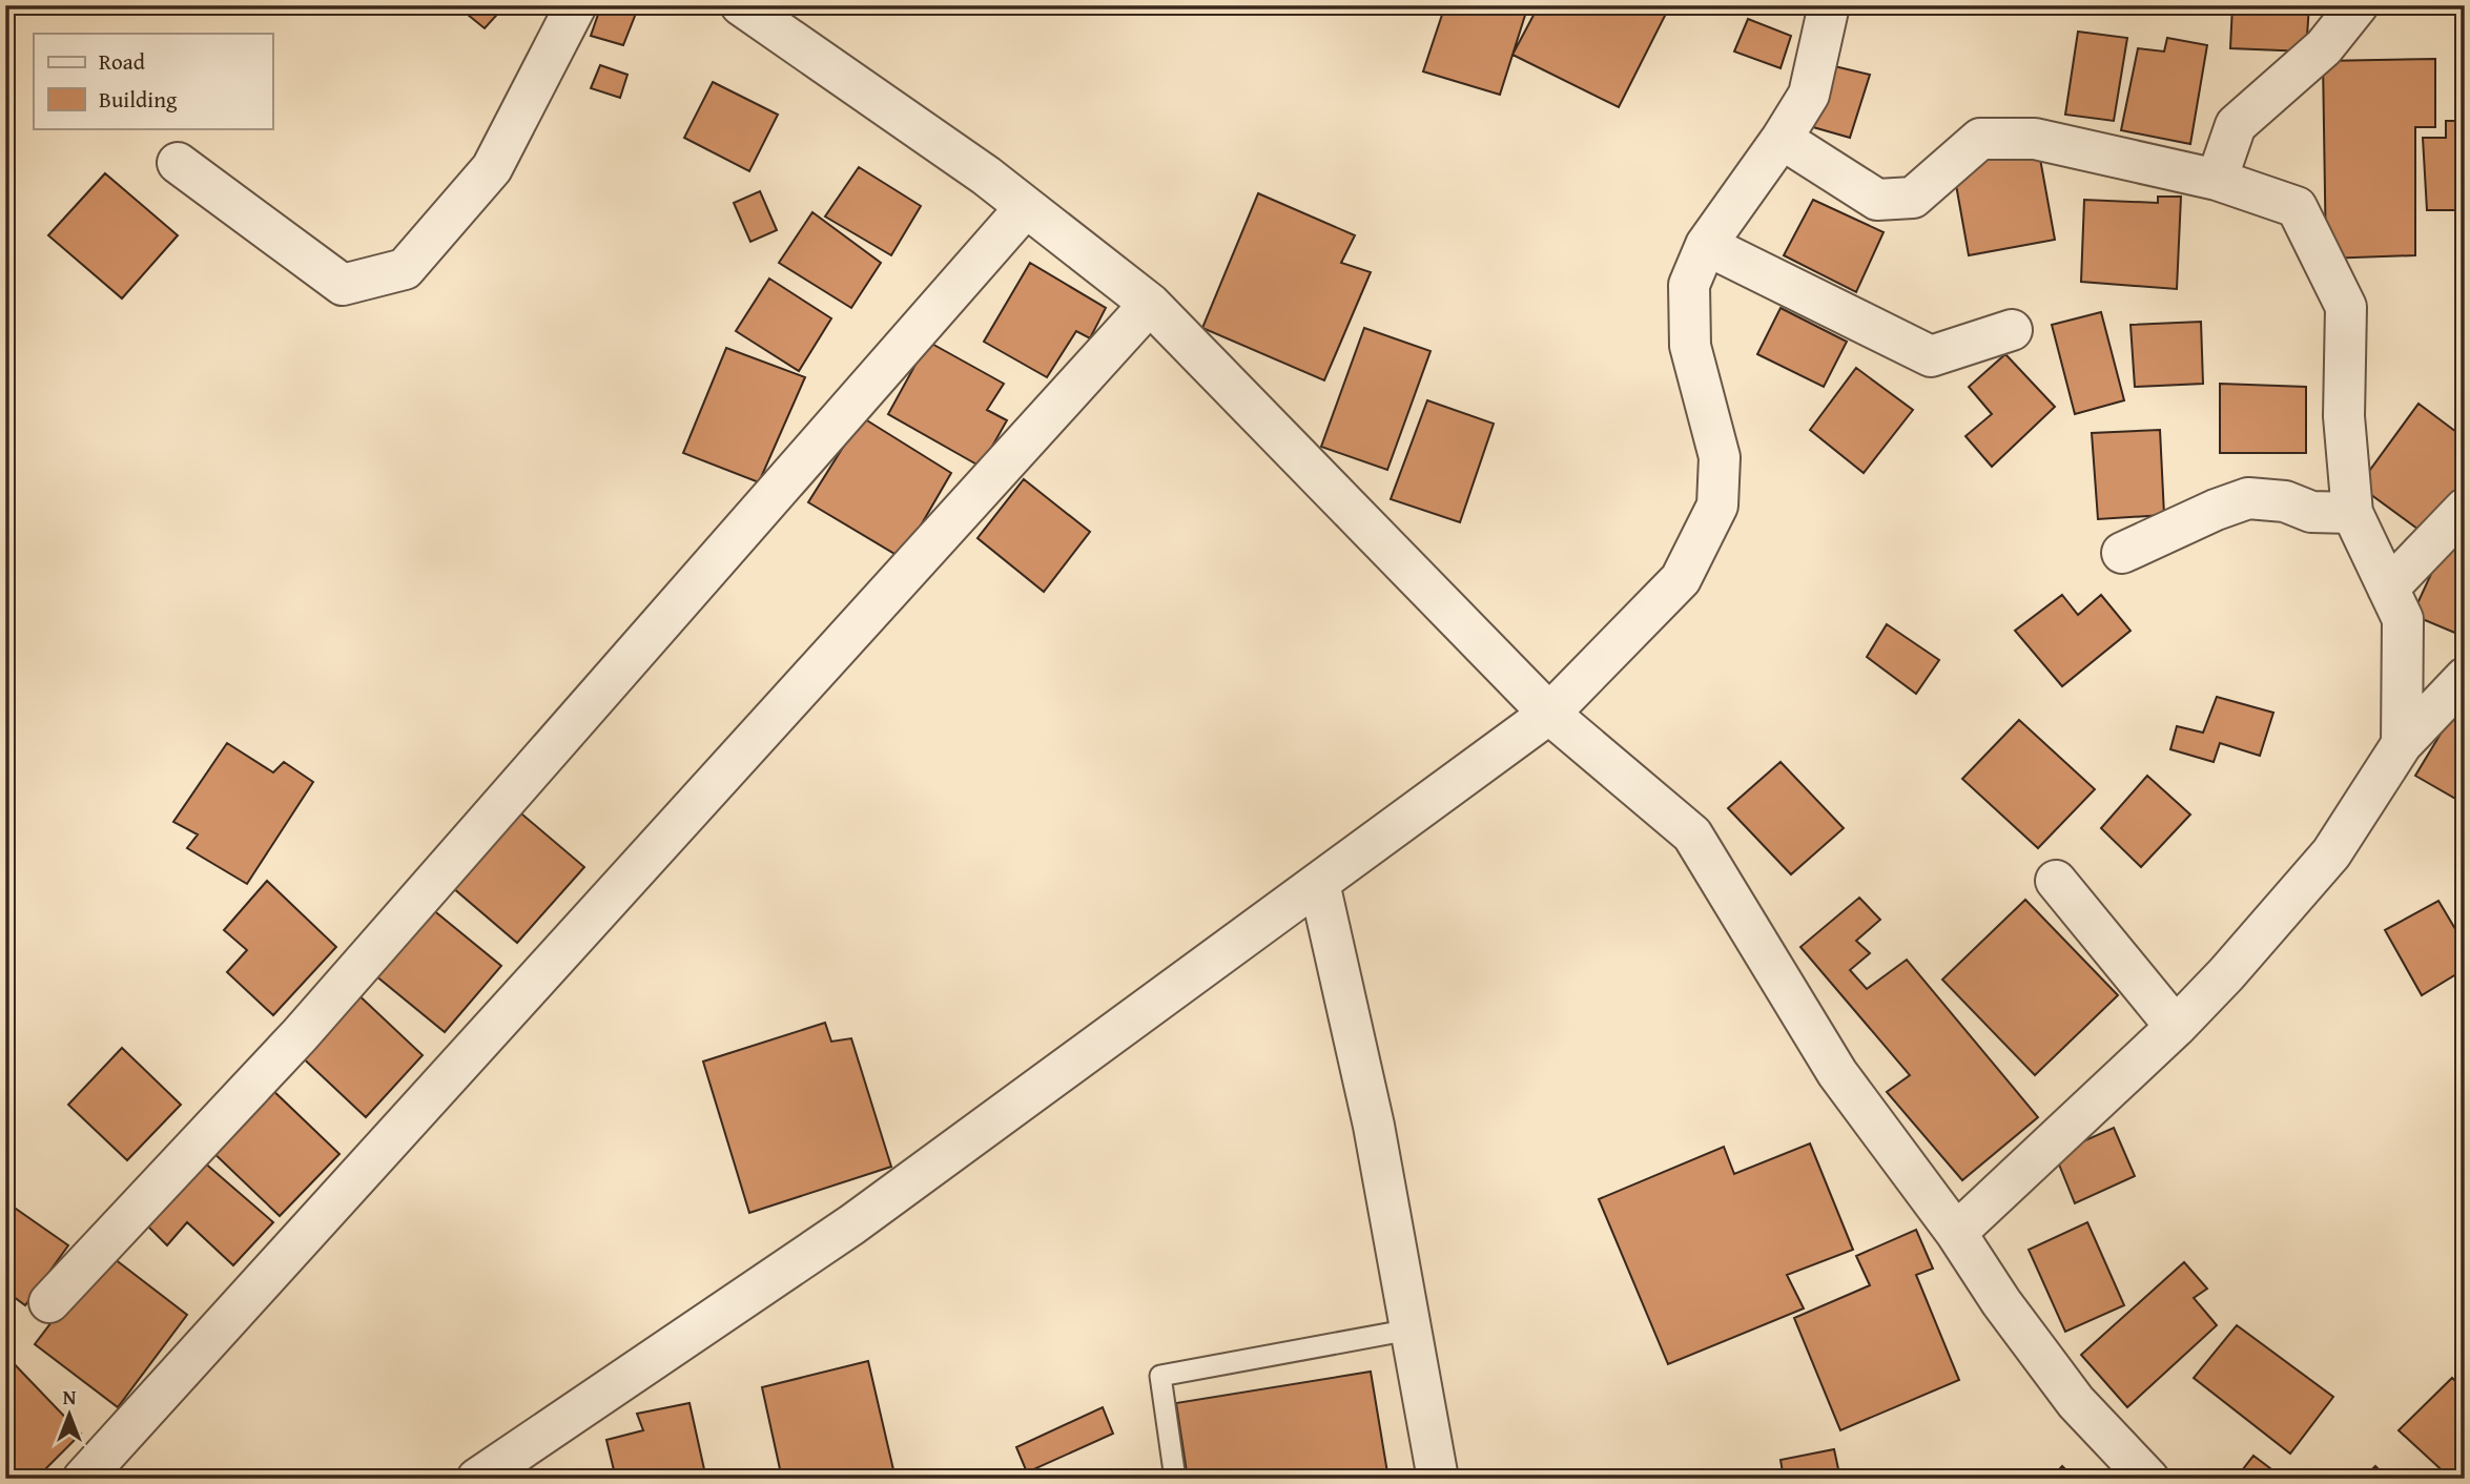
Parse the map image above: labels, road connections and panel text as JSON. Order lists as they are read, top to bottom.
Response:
{
  "legend": ["Road", "Building"],
  "north": "top"
}
